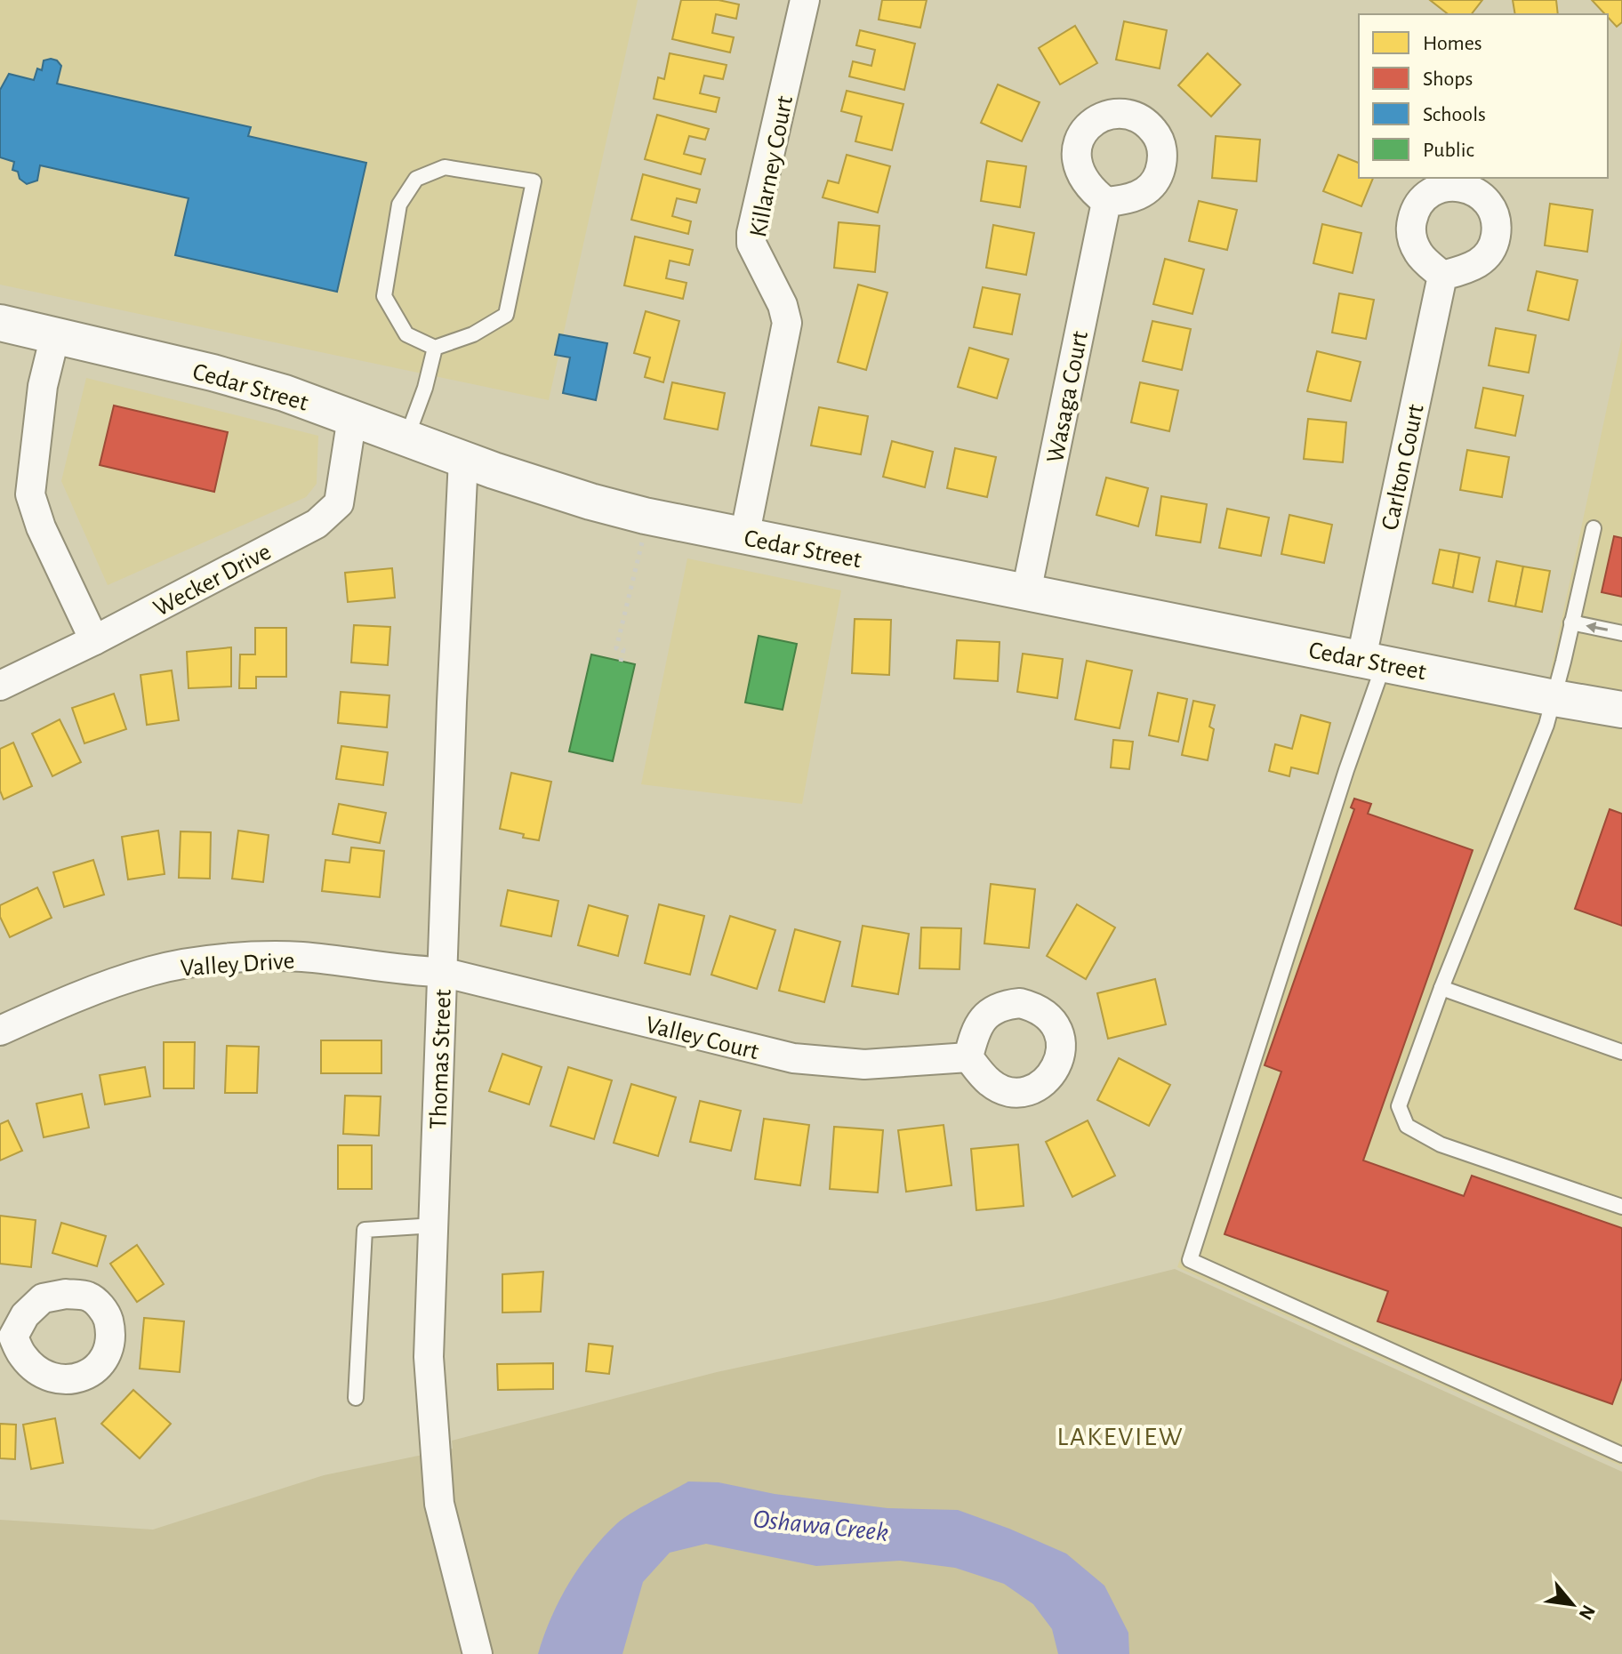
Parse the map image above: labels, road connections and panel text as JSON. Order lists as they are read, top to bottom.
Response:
{
  "streets": {
    "street": [
      "Killarney Court",
      "Cedar Street",
      "Wasaga Court",
      "Carlton Court",
      "Wecker Drive",
      "Valley Drive",
      "Valley Court",
      "Thomas Street"
    ]
  },
  "crossings": [
    ["Killarney Court", "Cedar Street"],
    ["Cedar Street", "Wasaga Court"],
    ["Cedar Street", "Carlton Court"],
    ["Cedar Street", "Wecker Drive"],
    ["Cedar Street", "Thomas Street"],
    ["Valley Drive", "Valley Court"],
    ["Valley Drive", "Thomas Street"],
    ["Valley Court", "Thomas Street"]
  ],
  "districts": ["LAKEVIEW"],
  "water": ["Oshawa Creek"],
  "legend": [
    "Homes",
    "Shops",
    "Schools",
    "Public"
  ],
  "north": "bottom right"
}
